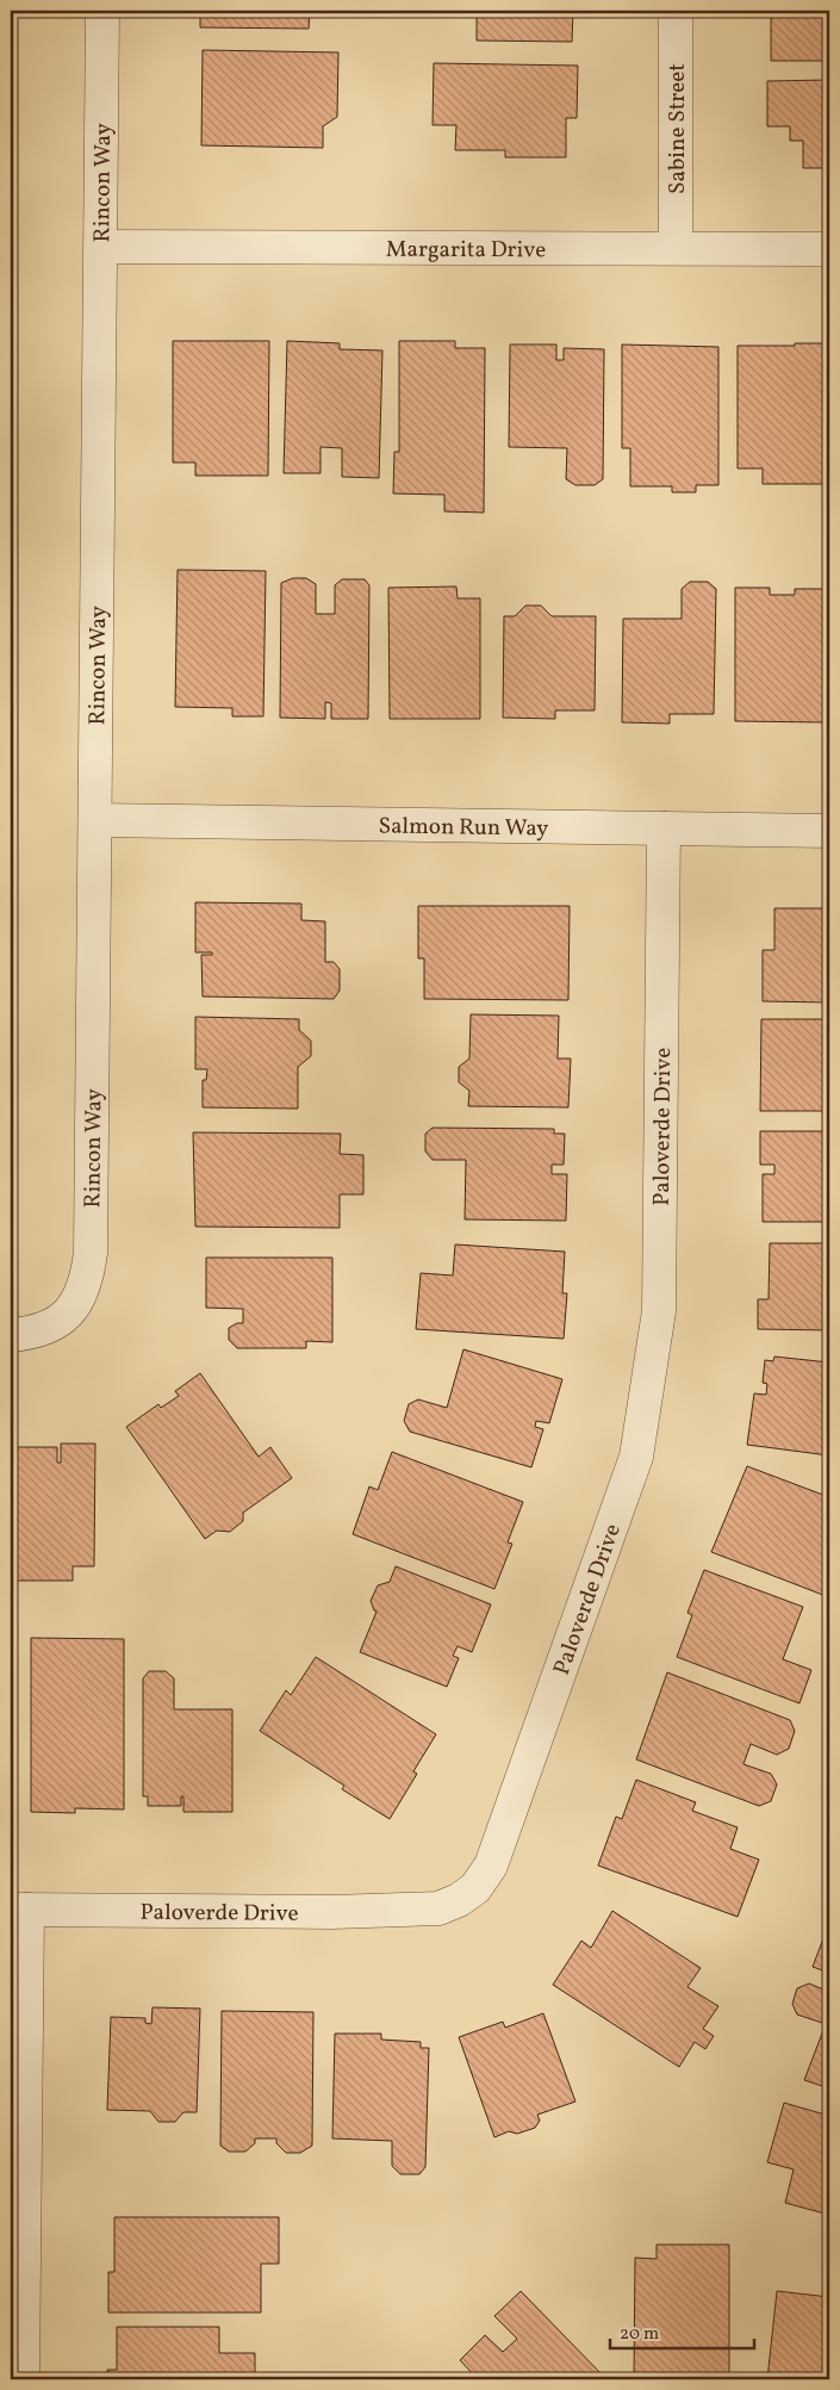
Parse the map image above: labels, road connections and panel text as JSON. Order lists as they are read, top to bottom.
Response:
{
  "streets": {
    "street": [
      "Sabine Street",
      "Rincon Way",
      "Margarita Drive",
      "Salmon Run Way",
      "Paloverde Drive"
    ]
  },
  "crossings": [
    ["Sabine Street", "Margarita Drive"],
    ["Rincon Way", "Margarita Drive"],
    ["Rincon Way", "Salmon Run Way"],
    ["Salmon Run Way", "Paloverde Drive"]
  ],
  "scale_bar": "20 m"
}
